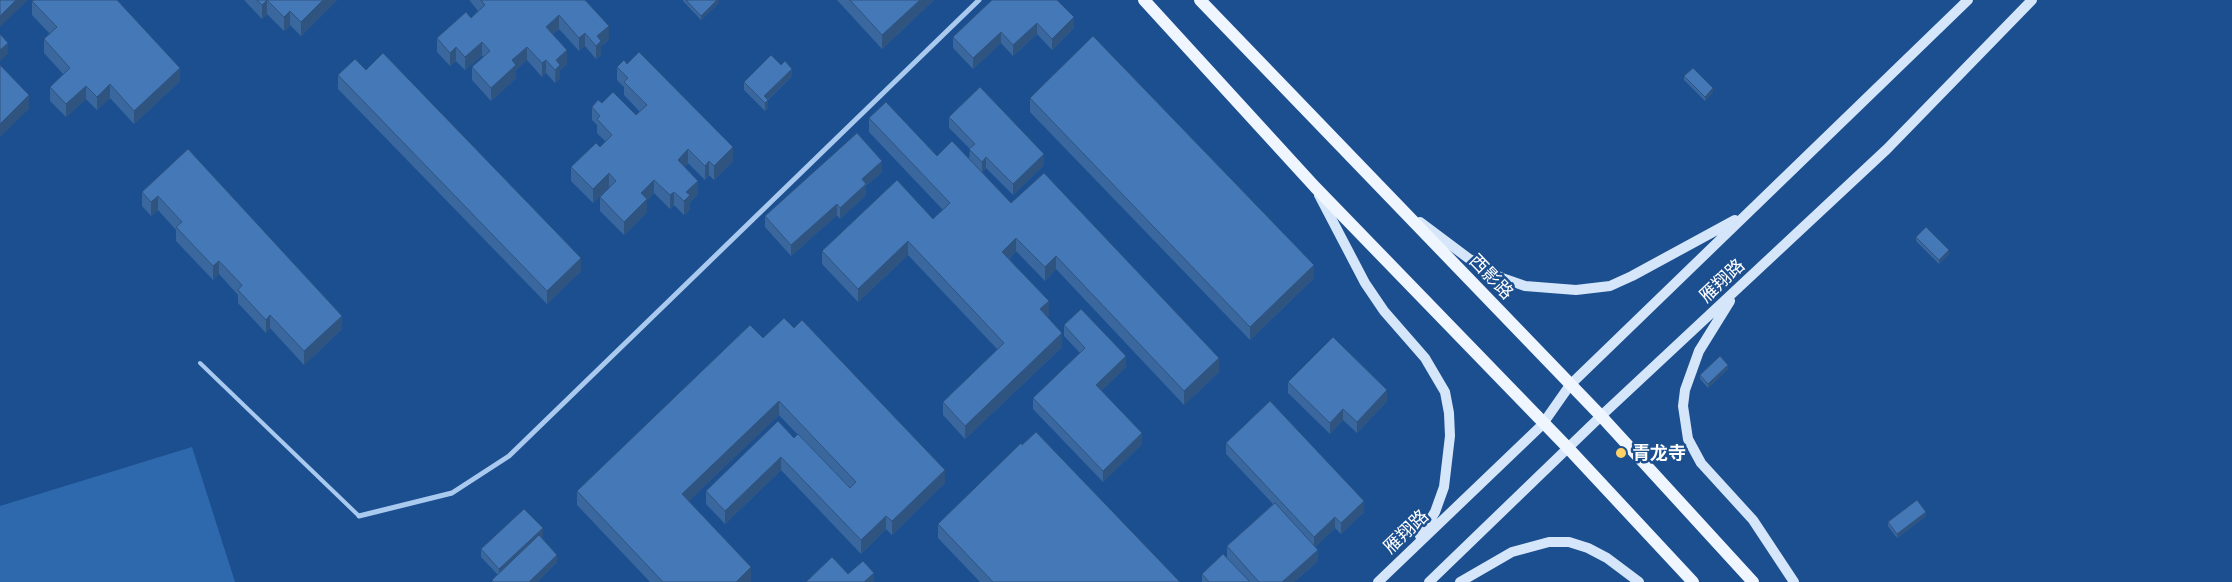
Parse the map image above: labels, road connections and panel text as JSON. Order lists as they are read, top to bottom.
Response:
{
  "streets": {
    "main road": ["西影路", "雁翔路"]
  },
  "crossings": [
    ["西影路", "雁翔路"]
  ],
  "places": ["青龙寺"]
}
